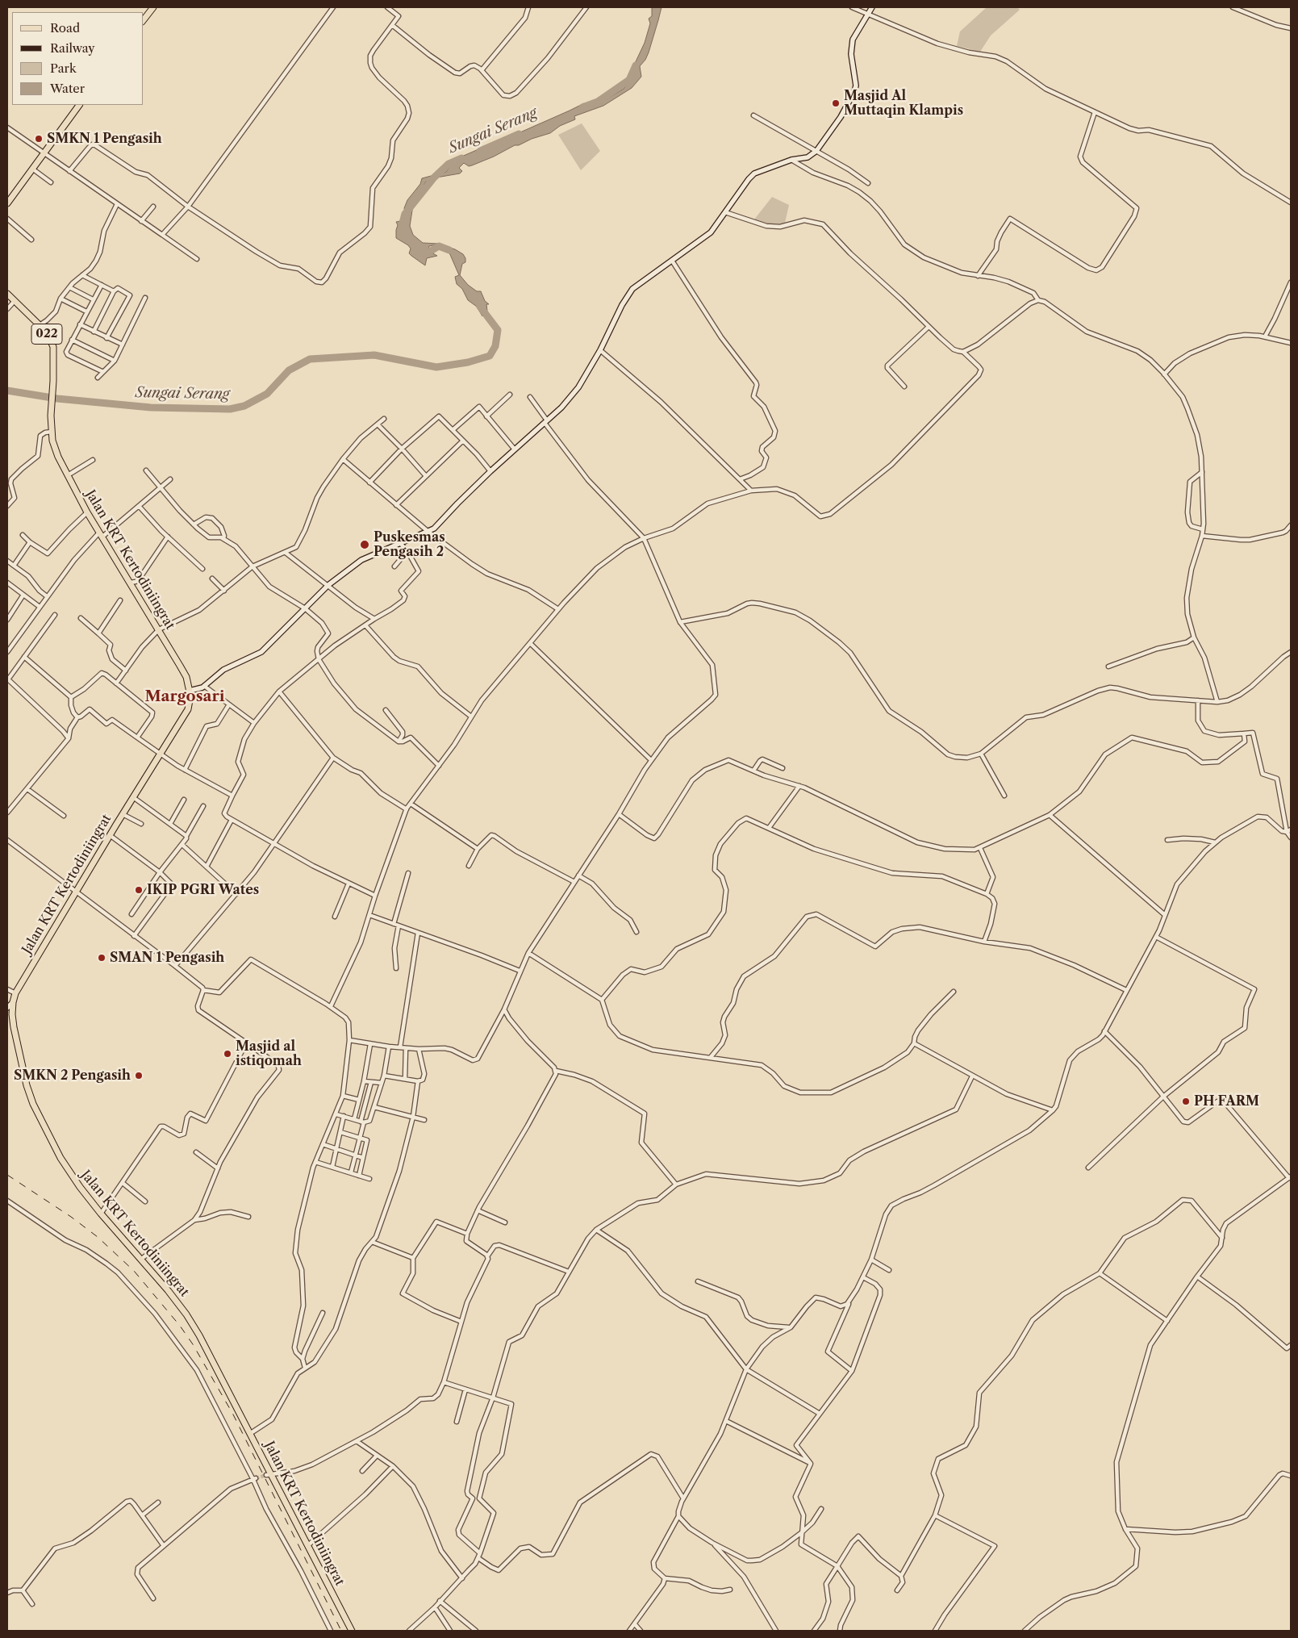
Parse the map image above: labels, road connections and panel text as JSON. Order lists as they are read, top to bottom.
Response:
{
  "streets": {
    "main road": ["022", "Jalan KRT Kertodiniingrat"]
  },
  "districts": ["Margosari"],
  "water": ["Sungai Serang"],
  "places": [
    "Masjid Al Muttaqin Klampis",
    "SMKN 1 Pengasih",
    "Puskesmas Pengasih 2",
    "IKIP PGRI Wates",
    "SMAN 1 Pengasih",
    "Masjid al istiqomah",
    "SMKN 2 Pengasih",
    "PH FARM"
  ],
  "legend": [
    "Road",
    "Railway",
    "Park",
    "Water"
  ]
}
